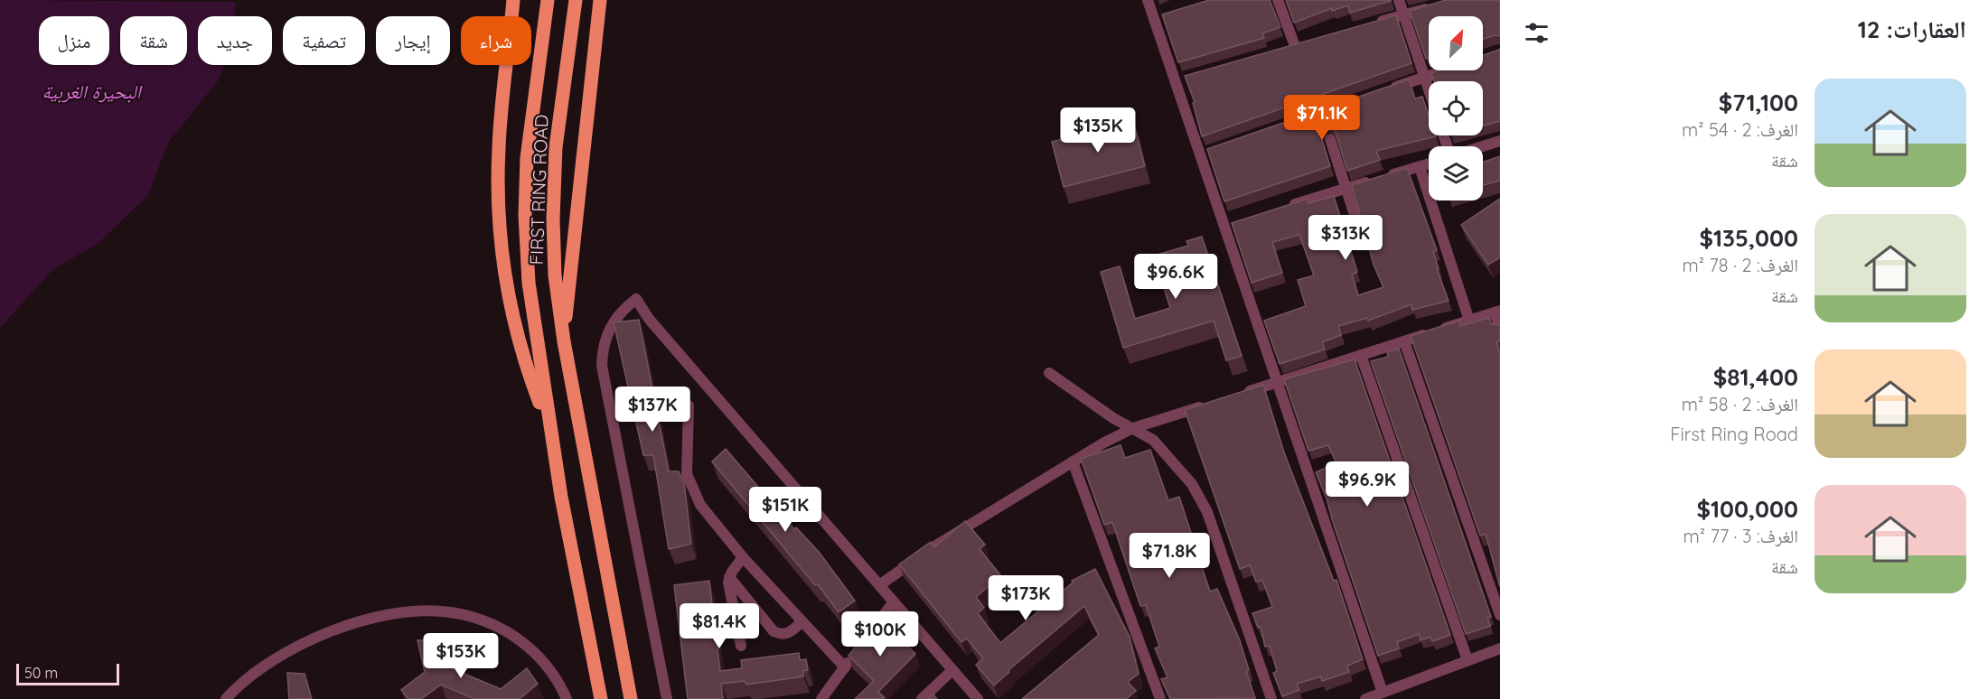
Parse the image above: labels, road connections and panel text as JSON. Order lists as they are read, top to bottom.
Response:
{
  "streets": {
    "main road": ["FIRST RING ROAD"]
  },
  "water": ["البحيرة الغربية"],
  "scale_bar": "50 m",
  "north": "top right",
  "page": {
    "heading": "العقارات: 12",
    "chip": [
      "شراء",
      "إيجار",
      "تصفية",
      "جديد",
      "شقة",
      "منزل"
    ],
    "list": [
      {
        "name": "$71,100",
        "note": "الغرف: 2 · 54 m² · شقة"
      },
      {
        "name": "$135,000",
        "note": "الغرف: 2 · 78 m² · شقة"
      },
      {
        "name": "$81,400",
        "note": "الغرف: 2 · 58 m² · First Ring Road"
      },
      {
        "name": "$100,000",
        "note": "الغرف: 3 · 77 m² · شقة"
      }
    ],
    "price": [
      "$71.1K",
      "$135K",
      "$313K",
      "$96.6K",
      "$137K",
      "$96.9K",
      "$151K",
      "$71.8K",
      "$173K",
      "$81.4K",
      "$100K",
      "$153K"
    ],
    "scale": "50 m"
  }
}
